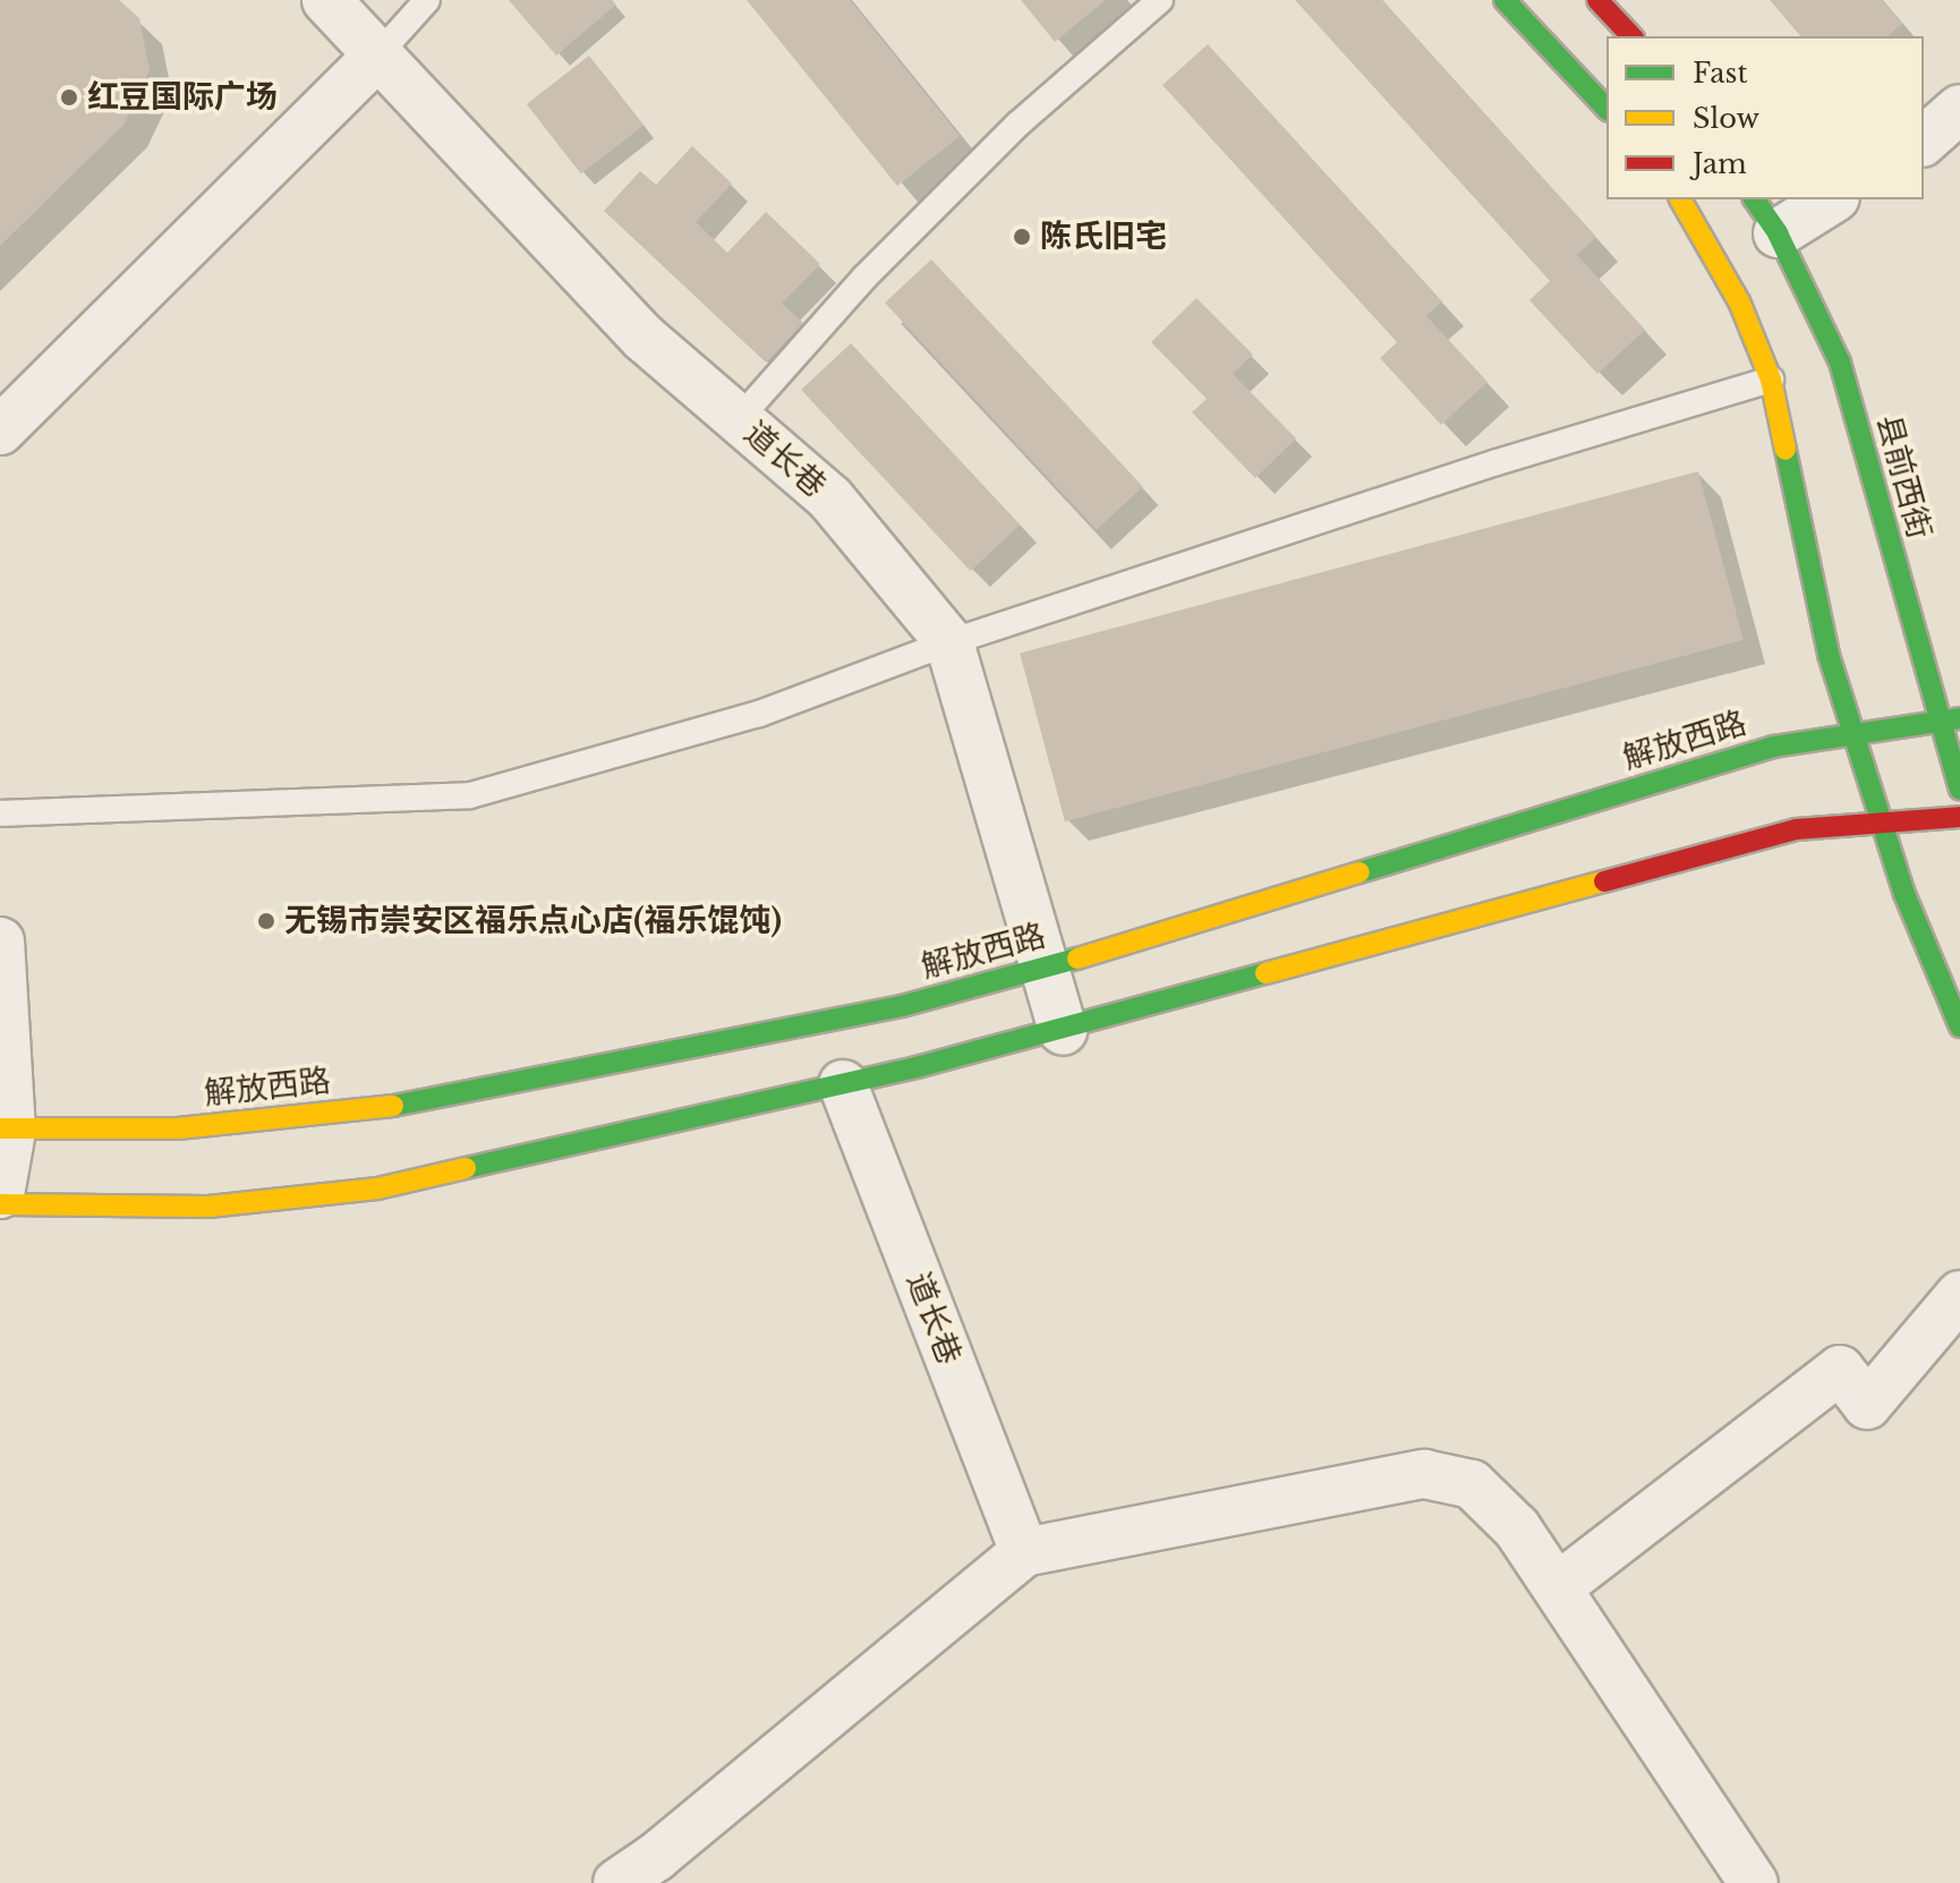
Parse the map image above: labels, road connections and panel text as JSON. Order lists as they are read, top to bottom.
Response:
{
  "streets": {
    "main road": ["县前西街", "解放西路"],
    "street": ["道长巷"]
  },
  "crossings": [
    ["道长巷", "解放西路"],
    ["县前西街", "解放西路"]
  ],
  "places": ["红豆国际广场", "陈氏旧宅", "无锡市崇安区福乐点心店(福乐馄饨)"],
  "legend": ["Fast", "Slow", "Jam"]
}
